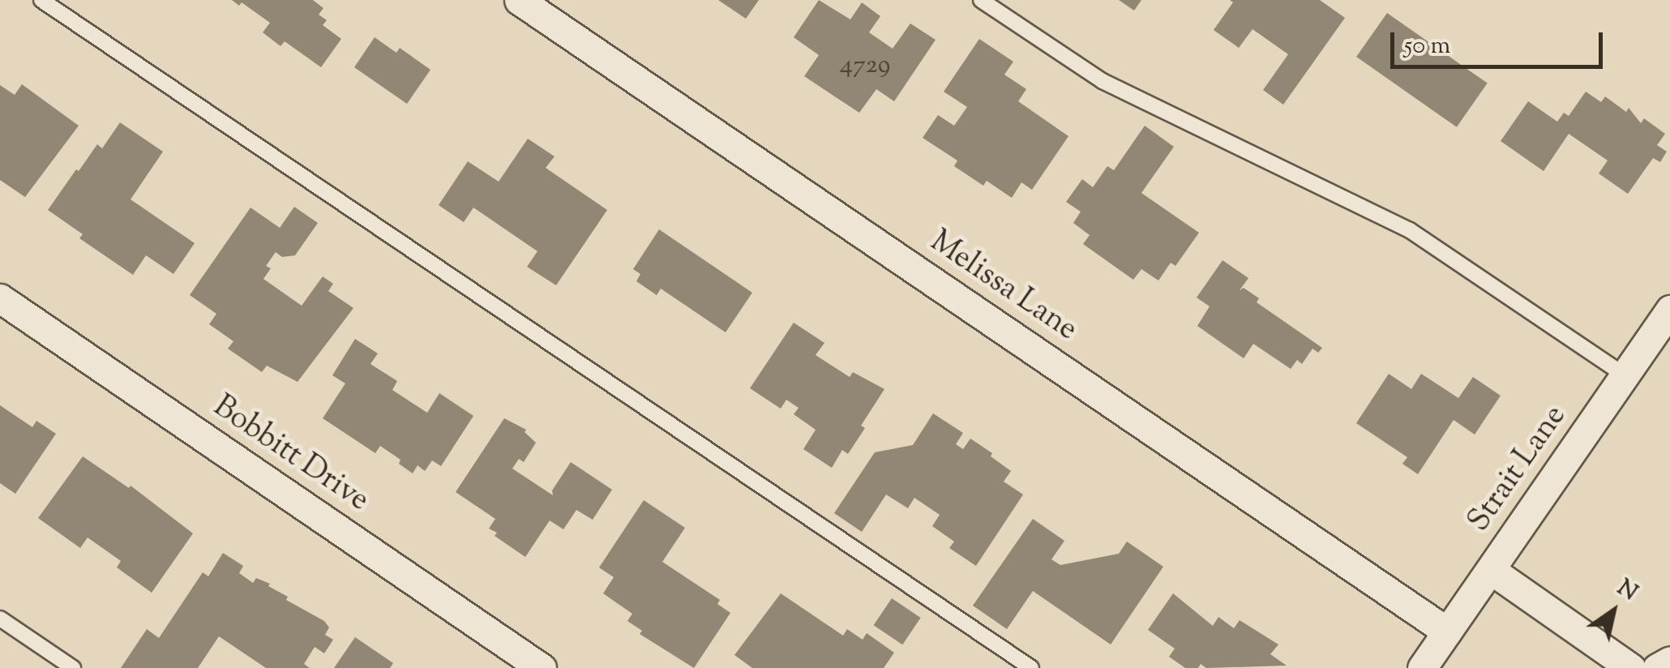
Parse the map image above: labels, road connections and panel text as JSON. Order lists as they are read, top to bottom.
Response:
{
  "streets": {
    "street": ["Melissa Lane", "Bobbitt Drive", "Strait Lane"]
  },
  "crossings": [
    ["Melissa Lane", "Strait Lane"]
  ],
  "house_numbers": ["4729"],
  "scale_bar": "50 m",
  "north": "top right"
}
